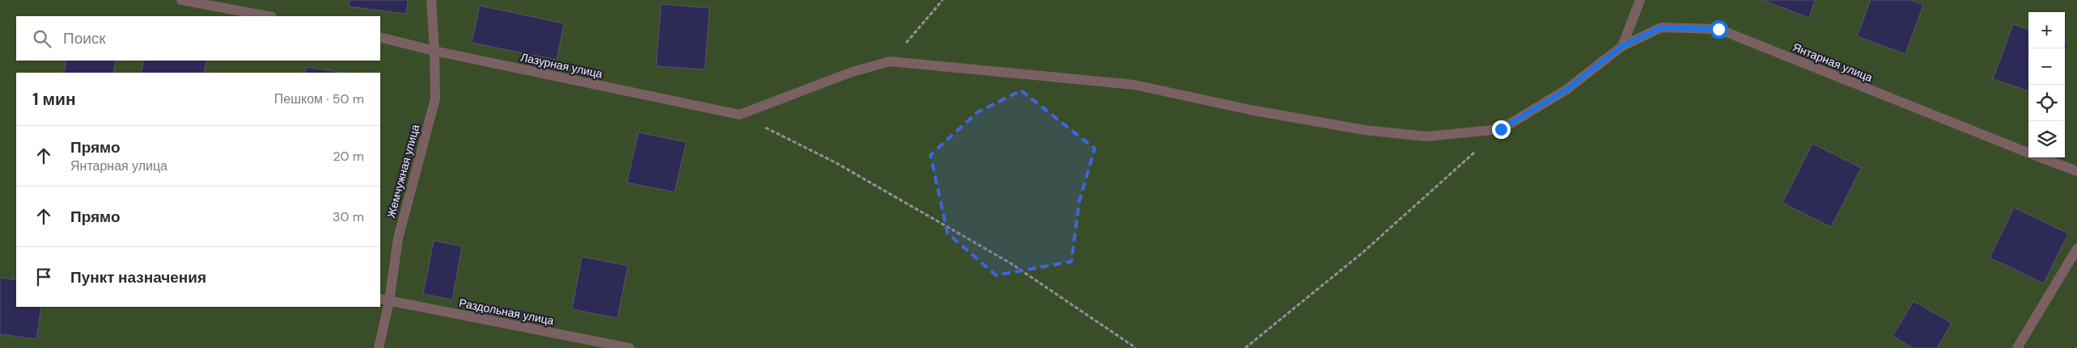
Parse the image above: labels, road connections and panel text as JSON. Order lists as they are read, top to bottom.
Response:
{
  "streets": {
    "street": [
      "Янтарная улица",
      "Лазурная улица",
      "Жемчужная улица",
      "Раздольная улица"
    ]
  },
  "crossings": [
    ["Лазурная улица", "Жемчужная улица"],
    ["Жемчужная улица", "Раздольная улица"]
  ],
  "page": {
    "map_buttons": ["+", "−"],
    "search": "Поиск",
    "heading": ["1 мин", "Пешком · 50 m"],
    "list": [
      ["Прямо", "Янтарная улица", "20 m"],
      ["Прямо", "30 m"],
      "Пункт назначения"
    ]
  }
}
